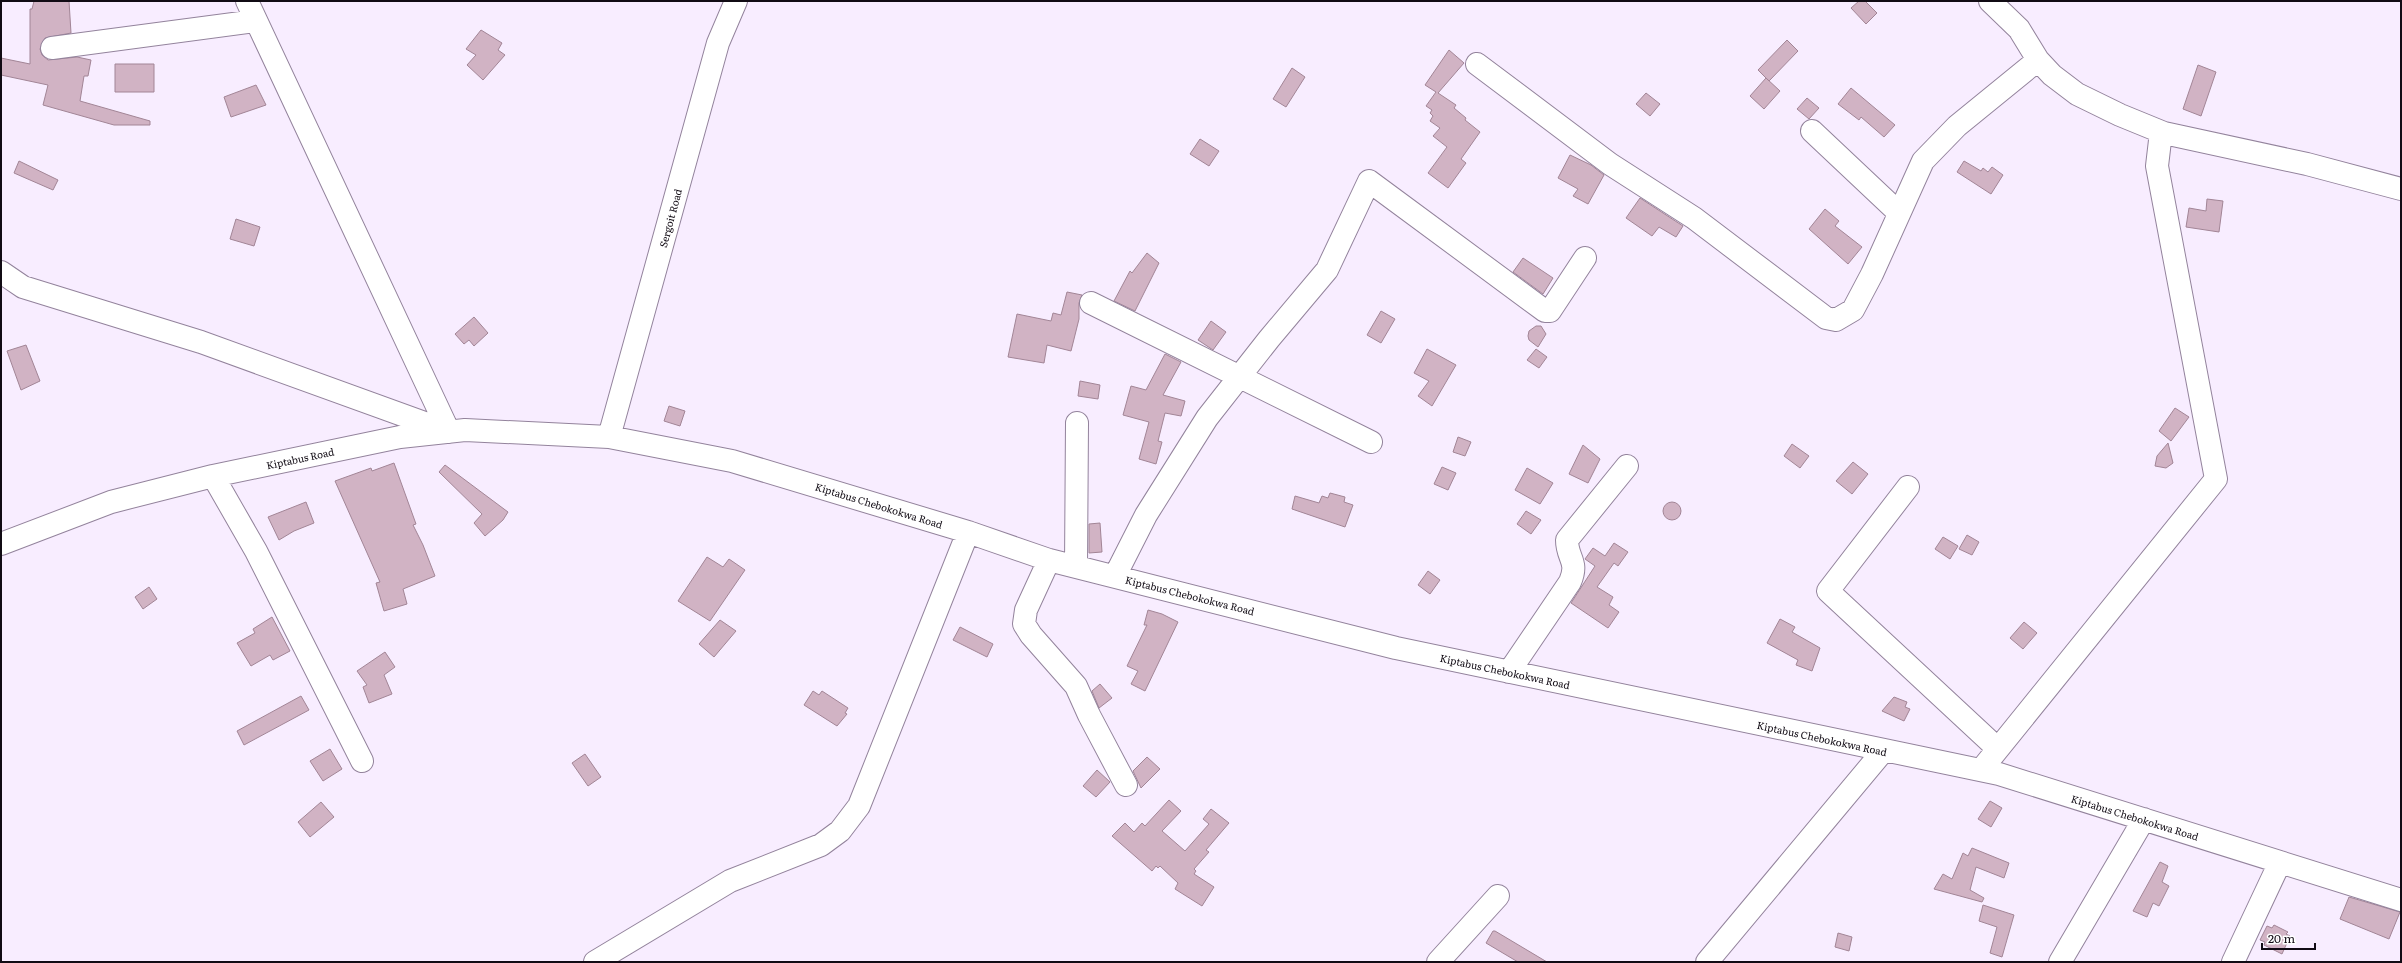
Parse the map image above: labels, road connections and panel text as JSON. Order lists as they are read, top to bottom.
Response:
{
  "streets": {
    "street": ["Sergoit Road", "Kiptabus Road", "Kiptabus Chebokokwa Road"]
  },
  "crossings": [
    ["Sergoit Road", "Kiptabus Road"],
    ["Sergoit Road", "Kiptabus Chebokokwa Road"],
    ["Kiptabus Road", "Kiptabus Chebokokwa Road"]
  ],
  "scale_bar": "20 m"
}
